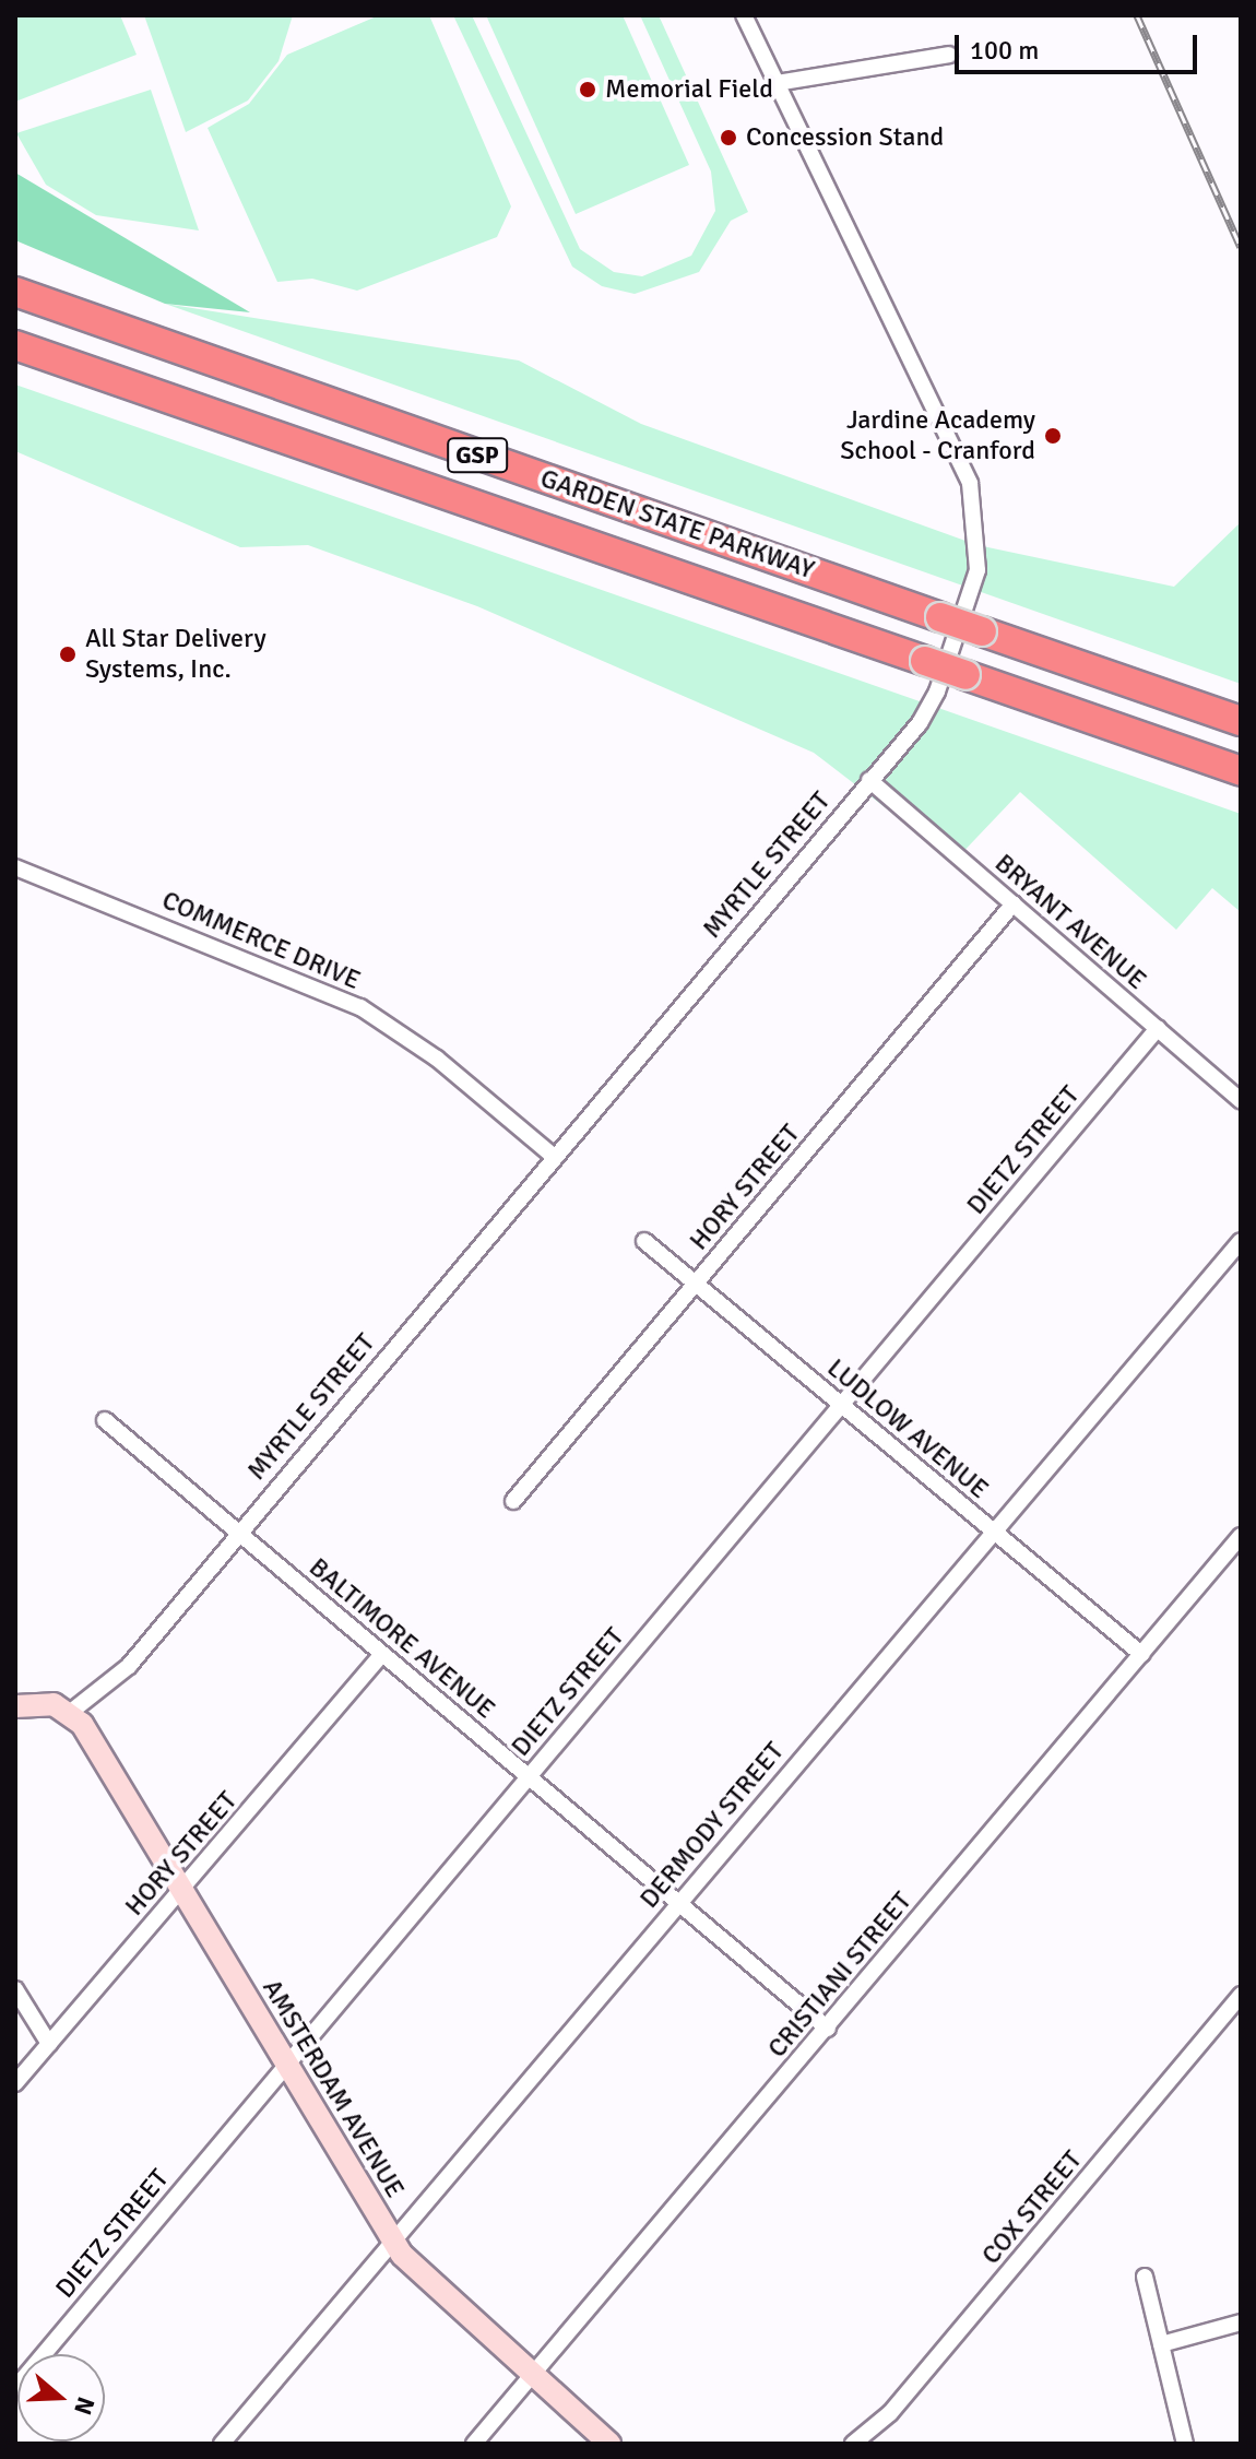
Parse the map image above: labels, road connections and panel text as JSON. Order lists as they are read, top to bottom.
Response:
{
  "streets": {
    "highway": ["GSP", "GARDEN STATE PARKWAY"],
    "main road": ["AMSTERDAM AVENUE"],
    "street": [
      "MYRTLE STREET",
      "BRYANT AVENUE",
      "COMMERCE DRIVE",
      "DIETZ STREET",
      "HORY STREET",
      "LUDLOW AVENUE",
      "BALTIMORE AVENUE",
      "DERMODY STREET",
      "CRISTIANI STREET",
      "COX STREET"
    ]
  },
  "crossings": [
    ["MYRTLE STREET", "BRYANT AVENUE"],
    ["MYRTLE STREET", "COMMERCE DRIVE"],
    ["MYRTLE STREET", "BALTIMORE AVENUE"],
    ["MYRTLE STREET", "AMSTERDAM AVENUE"],
    ["BRYANT AVENUE", "DIETZ STREET"],
    ["BRYANT AVENUE", "HORY STREET"],
    ["DIETZ STREET", "LUDLOW AVENUE"],
    ["DIETZ STREET", "BALTIMORE AVENUE"],
    ["DIETZ STREET", "AMSTERDAM AVENUE"],
    ["HORY STREET", "LUDLOW AVENUE"],
    ["HORY STREET", "BALTIMORE AVENUE"],
    ["HORY STREET", "AMSTERDAM AVENUE"],
    ["LUDLOW AVENUE", "DERMODY STREET"],
    ["LUDLOW AVENUE", "CRISTIANI STREET"],
    ["BALTIMORE AVENUE", "DERMODY STREET"],
    ["BALTIMORE AVENUE", "CRISTIANI STREET"],
    ["DERMODY STREET", "AMSTERDAM AVENUE"],
    ["CRISTIANI STREET", "AMSTERDAM AVENUE"]
  ],
  "places": [
    "Memorial Field",
    "Concession Stand",
    "Jardine Academy School - Cranford",
    "All Star Delivery Systems, Inc."
  ],
  "scale_bar": "100 m",
  "north": "right"
}
